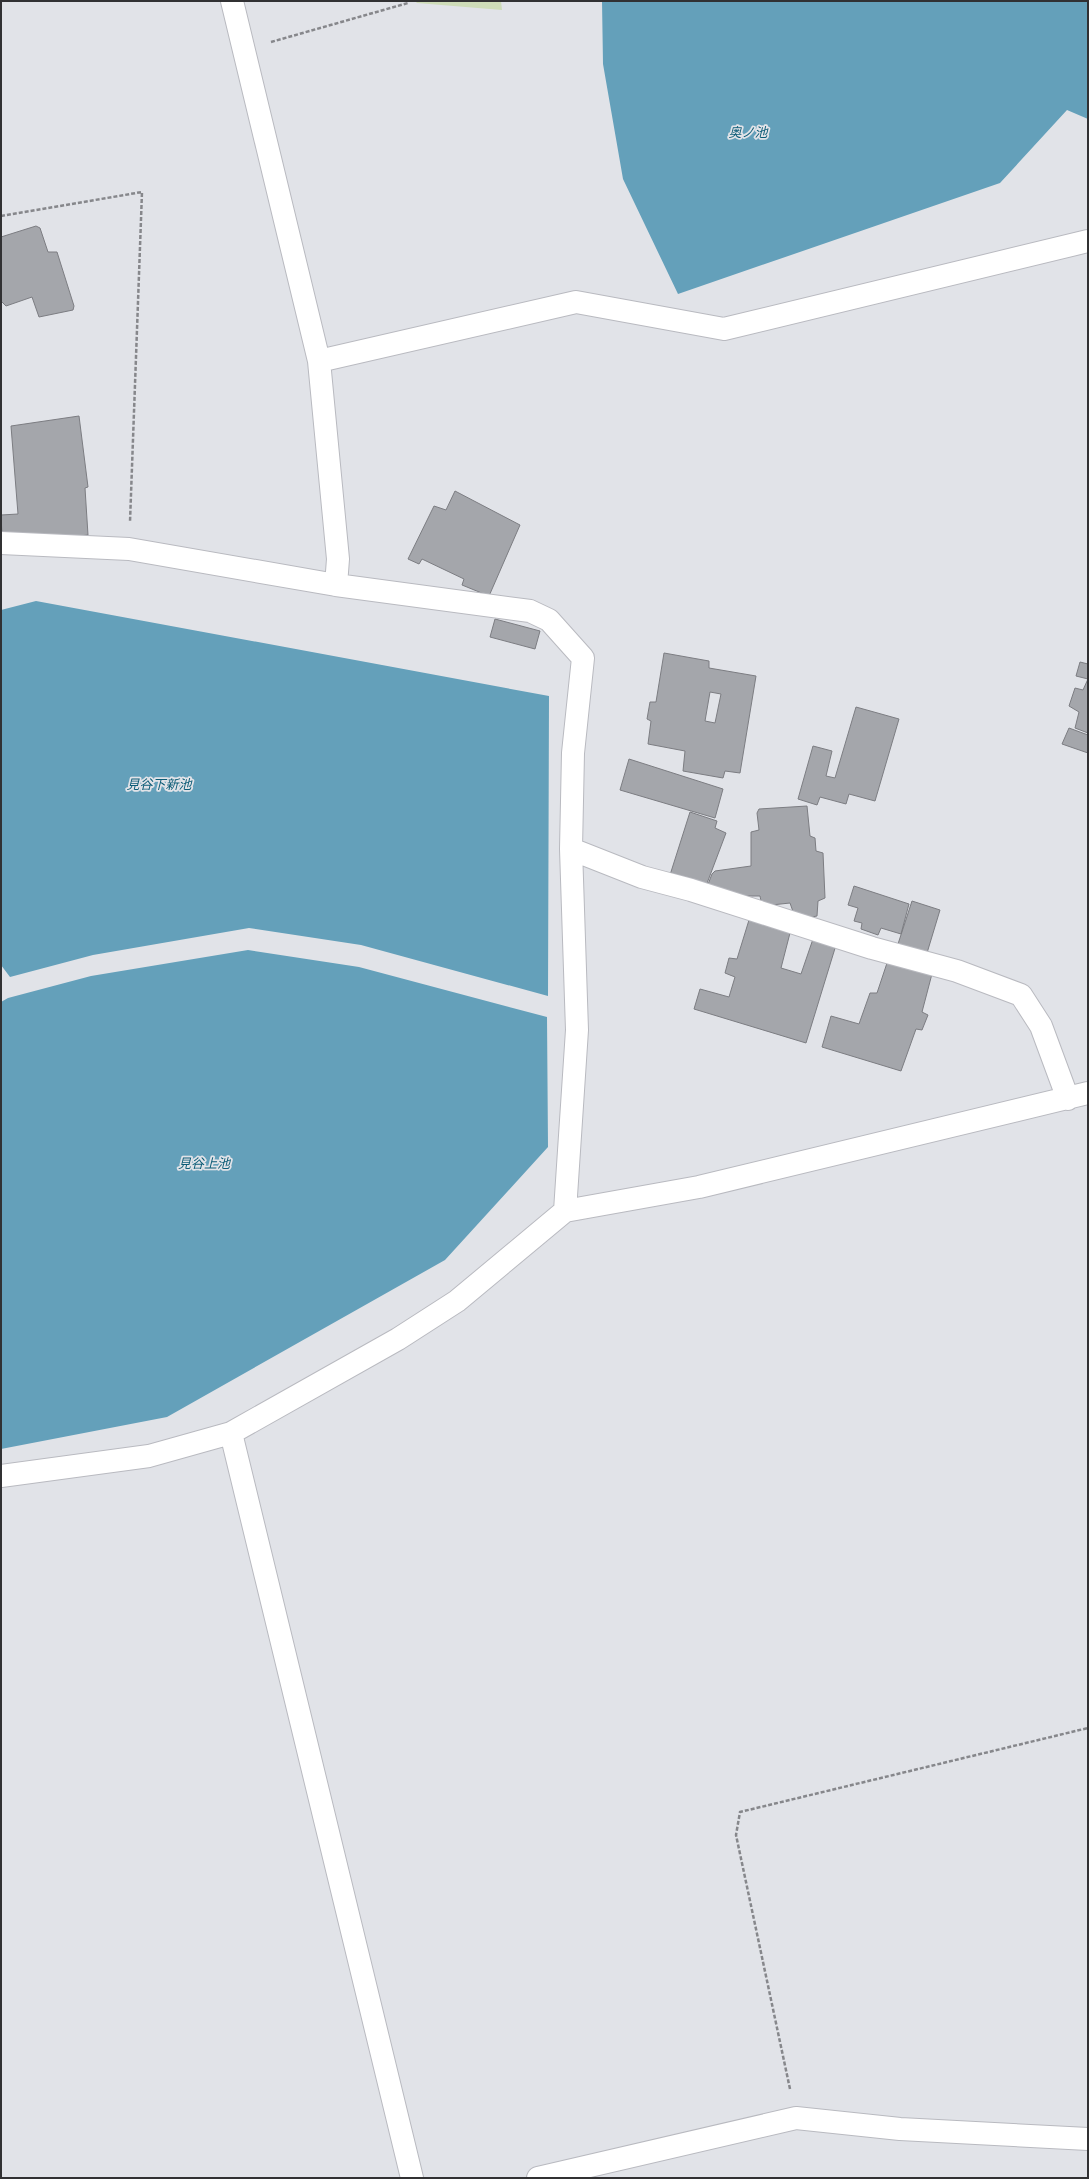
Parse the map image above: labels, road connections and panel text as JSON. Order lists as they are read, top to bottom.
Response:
{
  "water": ["奥ノ池", "見谷下新池", "見谷上池"]
}
